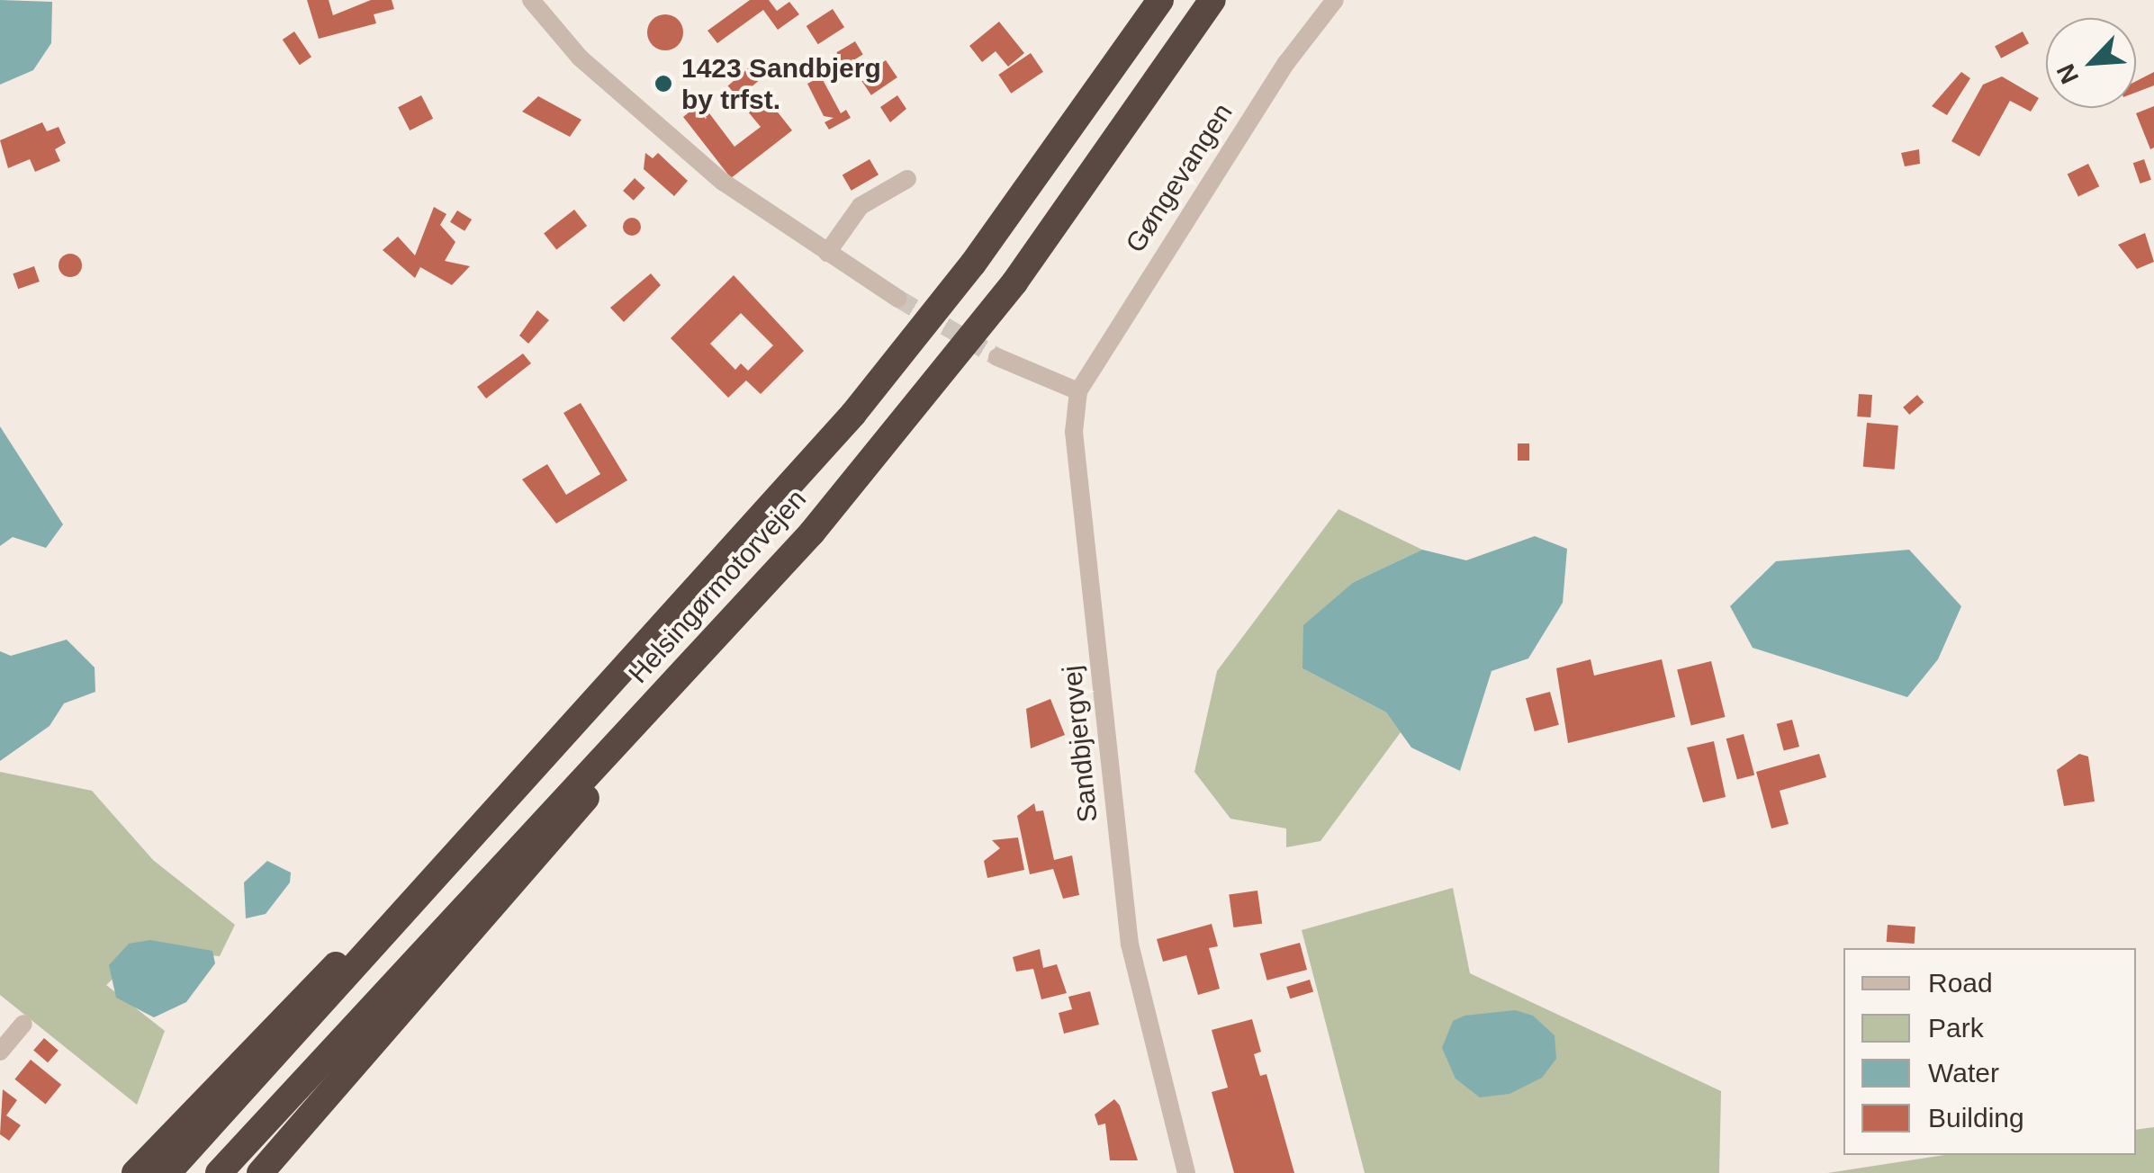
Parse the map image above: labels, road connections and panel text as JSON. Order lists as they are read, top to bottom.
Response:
{
  "streets": {
    "highway": ["Helsingørmotorvejen"],
    "street": ["Gøngevangen", "Sandbjergvej"]
  },
  "crossings": [
    ["Gøngevangen", "Sandbjergvej"]
  ],
  "places": ["1423 Sandbjerg by trfst."],
  "legend": [
    "Road",
    "Park",
    "Water",
    "Building"
  ],
  "north": "bottom left"
}
